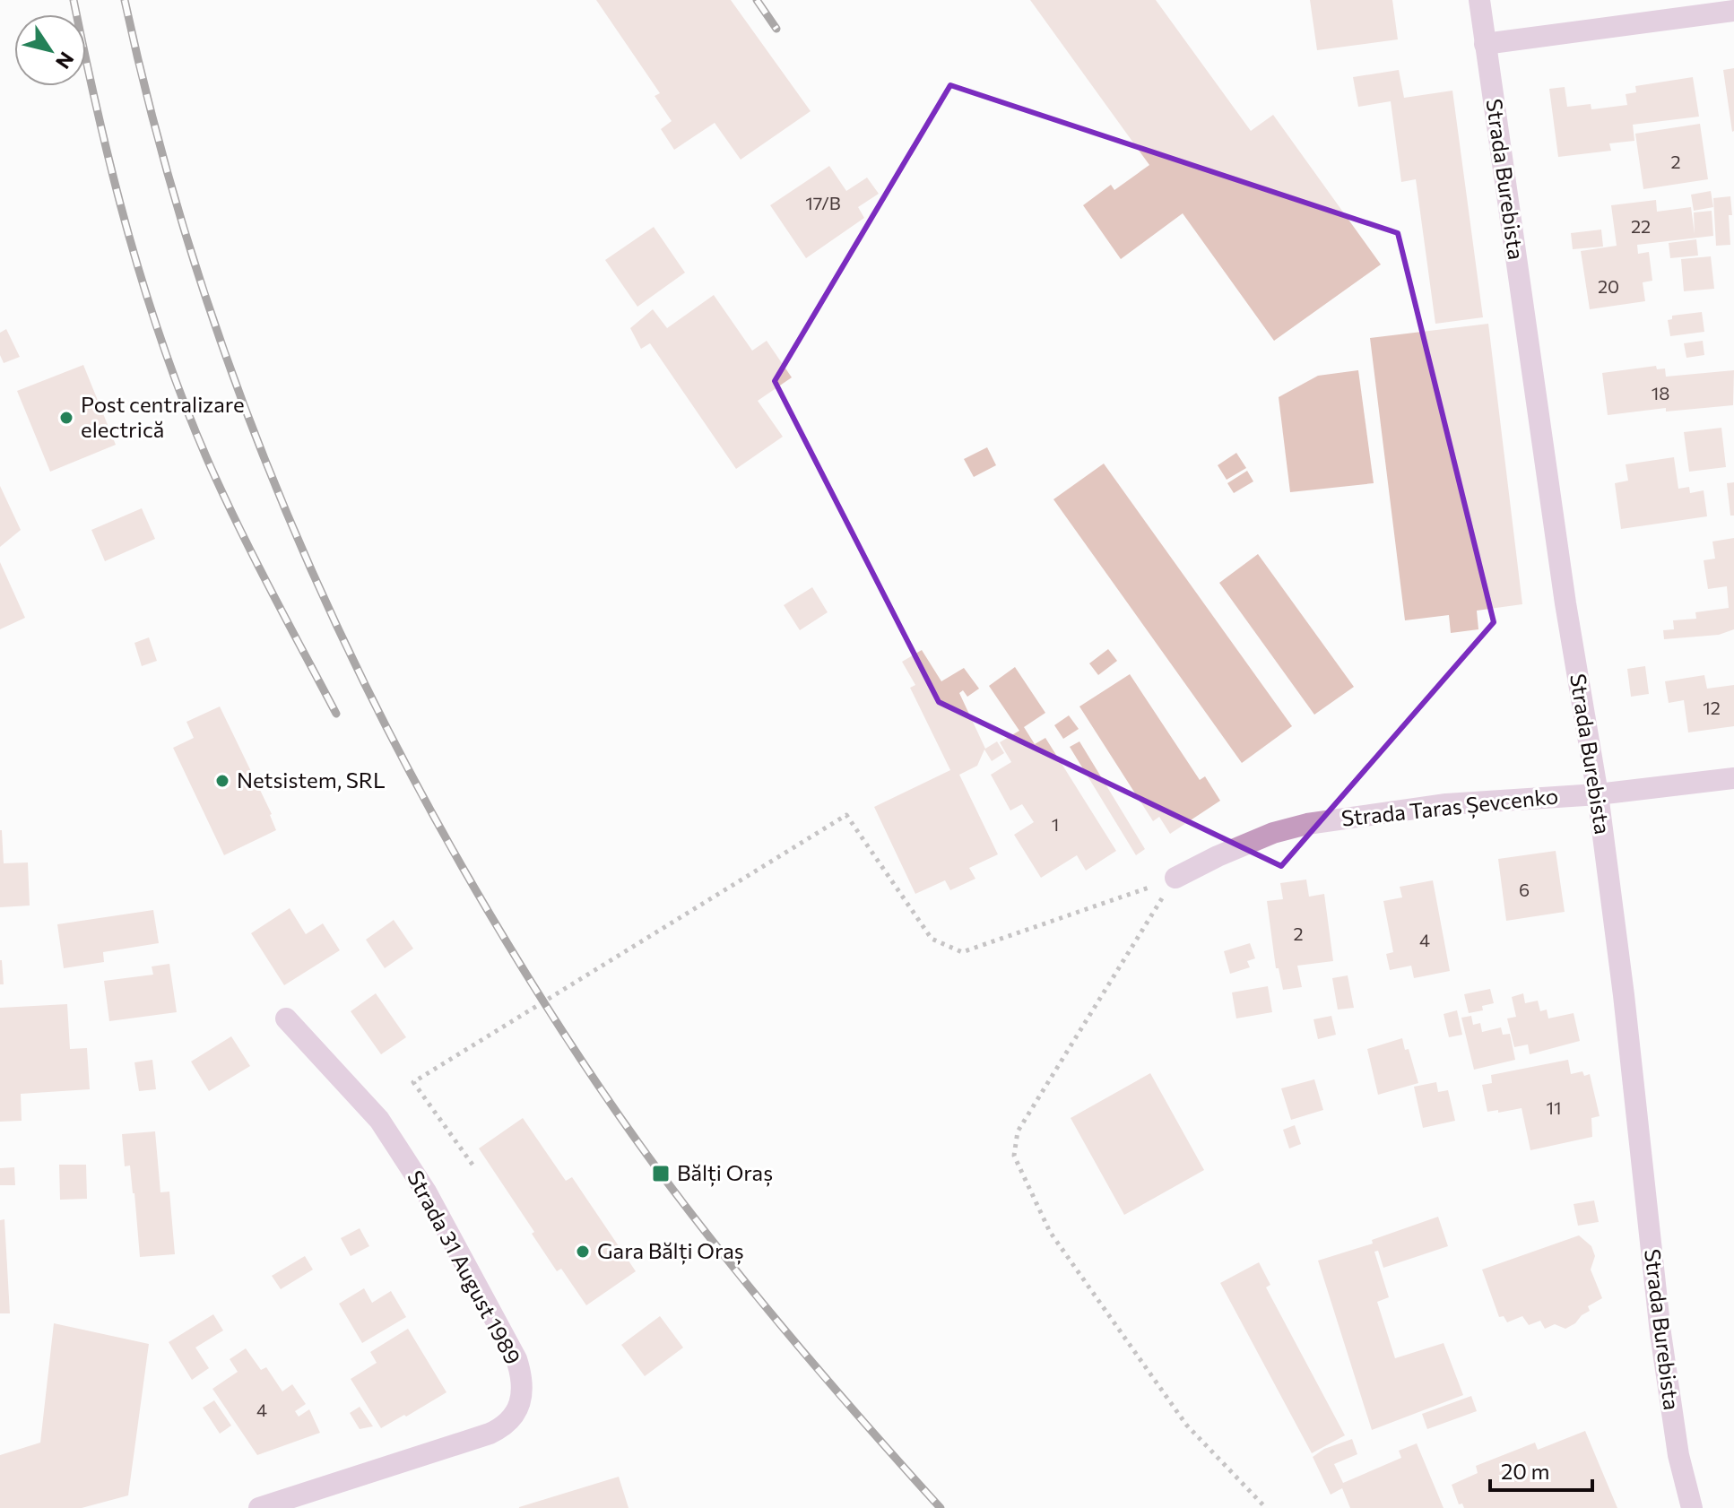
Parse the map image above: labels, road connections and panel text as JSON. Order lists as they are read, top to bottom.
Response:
{
  "streets": {
    "street": ["Strada Burebista", "Strada Taras Șevcenko", "Strada 31 August 1989"]
  },
  "crossings": [
    ["Strada Burebista", "Strada Taras Șevcenko"]
  ],
  "places": {
    "other": ["Post centralizare electrică", "Netsistem, SRL", "Gara Bălți Oraș"],
    "transit": ["Bălți Oraș"]
  },
  "house_numbers": [
    "2",
    "17/B",
    "22",
    "20",
    "18",
    "12",
    "1",
    "6",
    "2",
    "4",
    "11",
    "4"
  ],
  "scale_bar": "20 m",
  "north": "bottom right"
}
